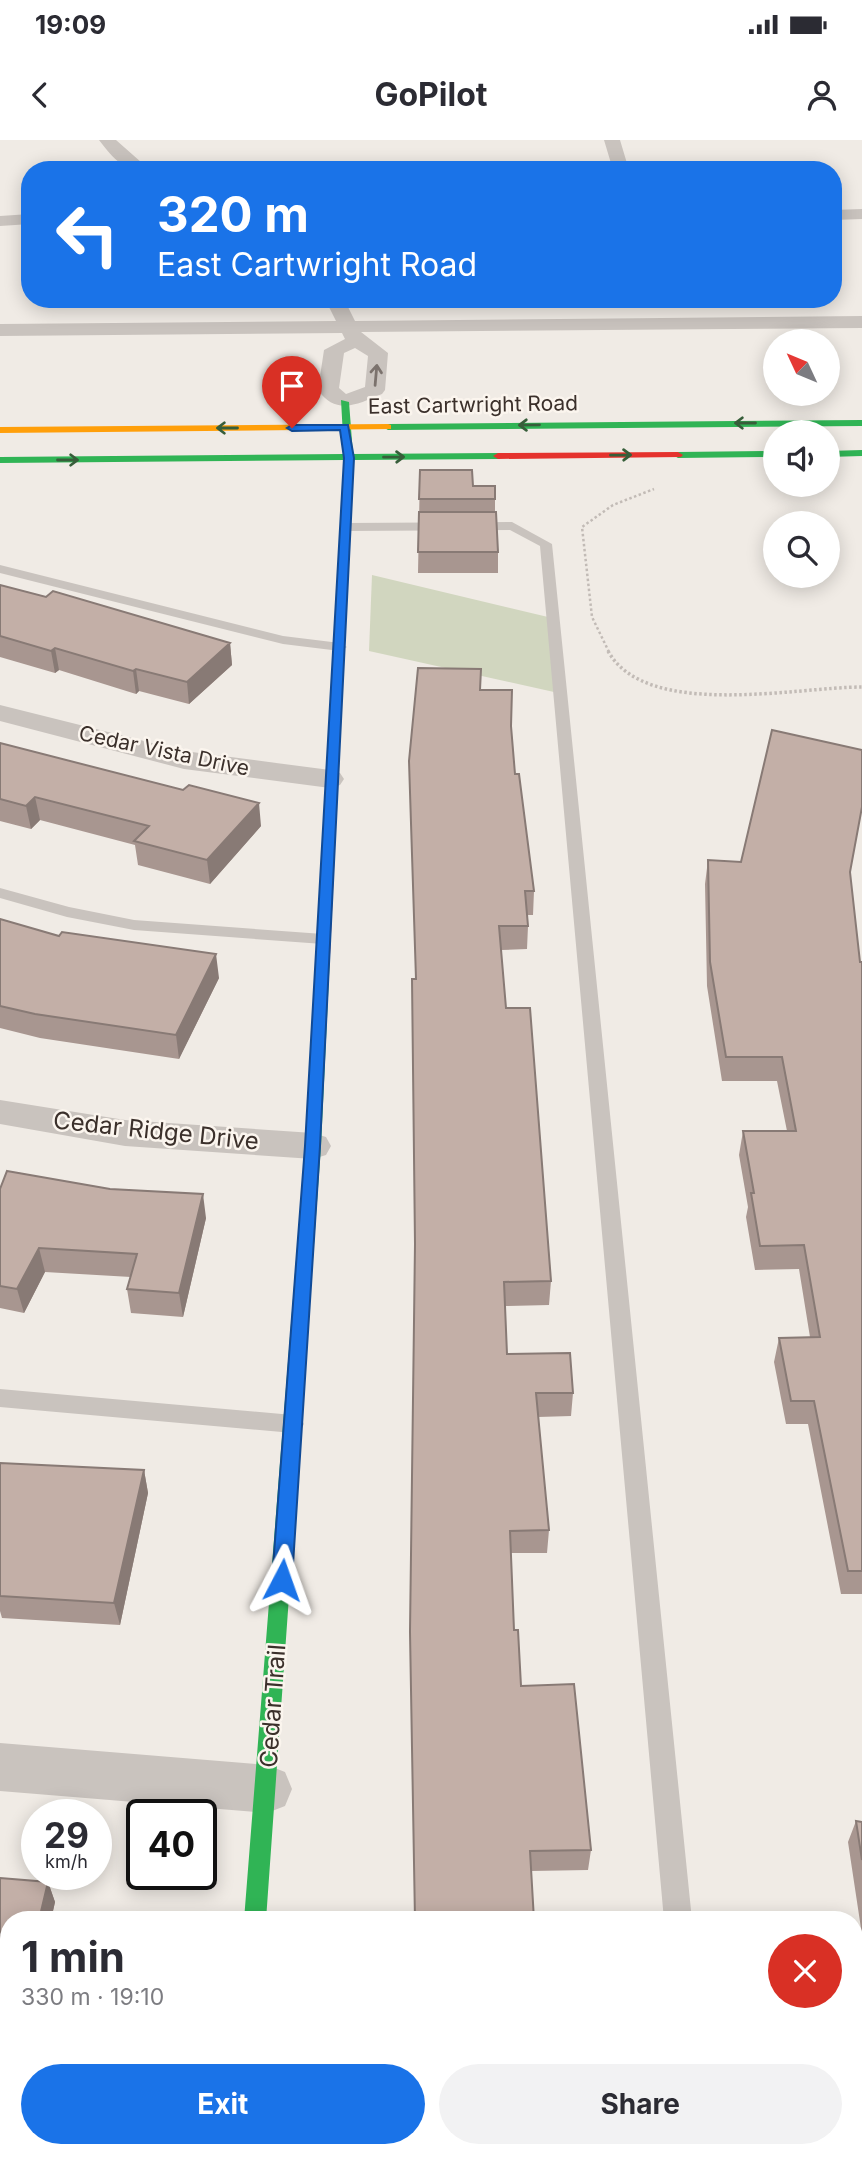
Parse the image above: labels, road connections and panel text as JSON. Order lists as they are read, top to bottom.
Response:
{
  "streets": {
    "main road": ["East Cartwright Road", "Cedar Trail"],
    "street": ["Cedar Vista Drive", "Cedar Ridge Drive"]
  },
  "crossings": [
    ["East Cartwright Road", "Cedar Trail"],
    ["Cedar Vista Drive", "Cedar Trail"],
    ["Cedar Ridge Drive", "Cedar Trail"]
  ],
  "north": "top left",
  "page": {
    "status": "19:09",
    "header": "GoPilot",
    "turn": ["320 m", "East Cartwright Road"],
    "speed": "29 km/h",
    "limit": "40",
    "heading": ["1 min", "330 m · 19:10"],
    "buttons": ["Exit", "Share"]
  }
}
